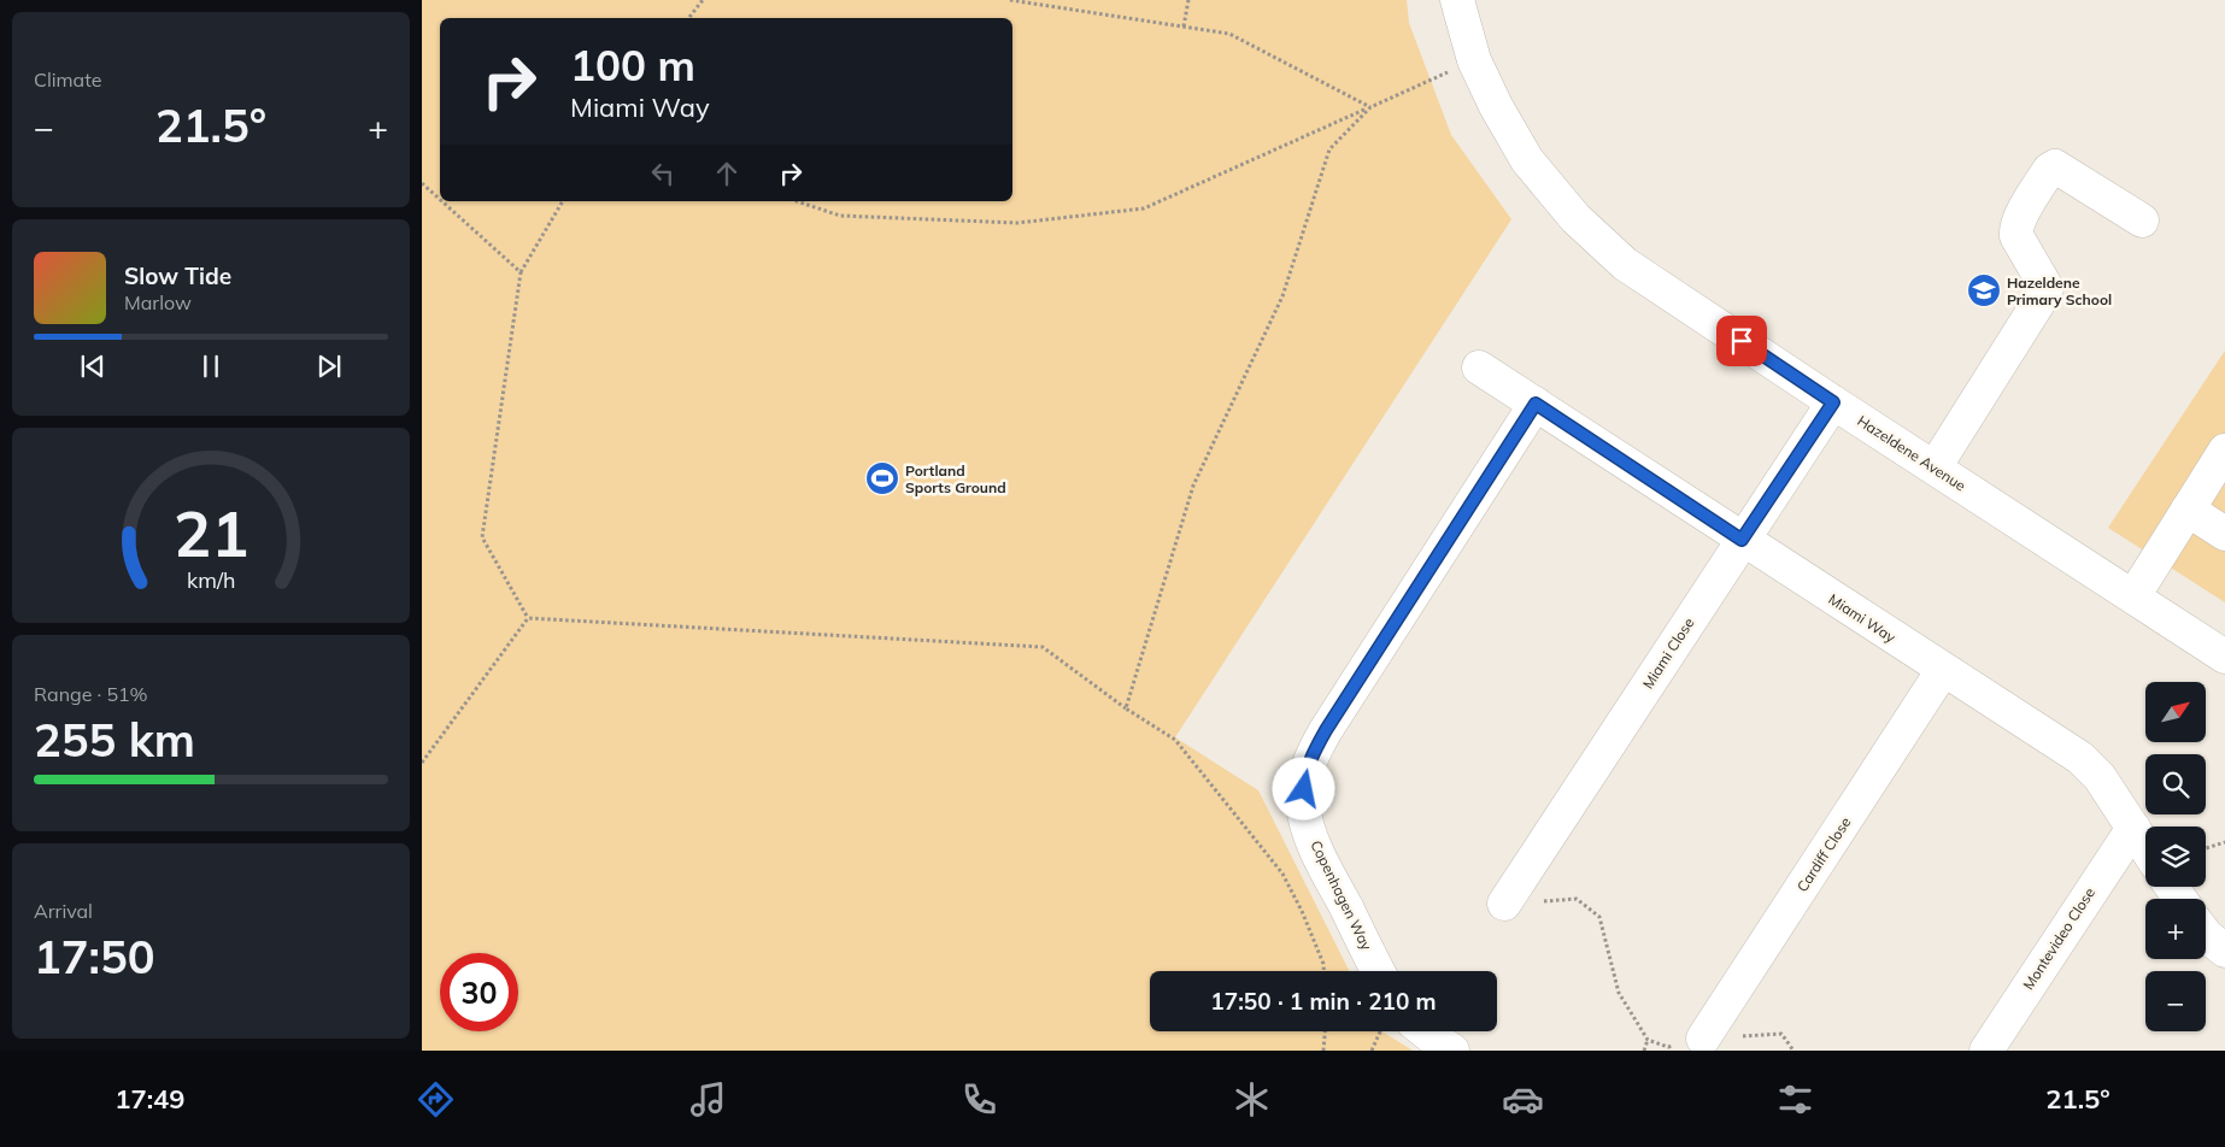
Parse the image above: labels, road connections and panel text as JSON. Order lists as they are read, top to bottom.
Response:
{
  "streets": {
    "street": [
      "Hazeldene Avenue",
      "Miami Way",
      "Miami Close",
      "Cardiff Close",
      "Copenhagen Way",
      "Montevideo Close"
    ]
  },
  "crossings": [
    ["Hazeldene Avenue", "Miami Close"],
    ["Miami Way", "Miami Close"],
    ["Miami Way", "Cardiff Close"],
    ["Miami Way", "Copenhagen Way"],
    ["Miami Way", "Montevideo Close"]
  ],
  "places": {
    "school or university": ["Hazeldene Primary School"],
    "sports": ["Portland Sports Ground"]
  },
  "north": "top right",
  "page": {
    "tile": [
      "Climate",
      ["Range · 51%", "255 km"],
      ["Arrival", "17:50"]
    ],
    "turn": ["100 m", "Miami Way"],
    "heat": ["−", "21.5°", "+"],
    "song": ["Slow Tide", "Marlow"],
    "map_buttons": ["+", "−"],
    "limit": "30",
    "trip": "17:50 · 1 min · 210 m",
    "tabs": ["17:49", "21.5°"],
    "gauge": ["21", "km/h"]
  }
}
